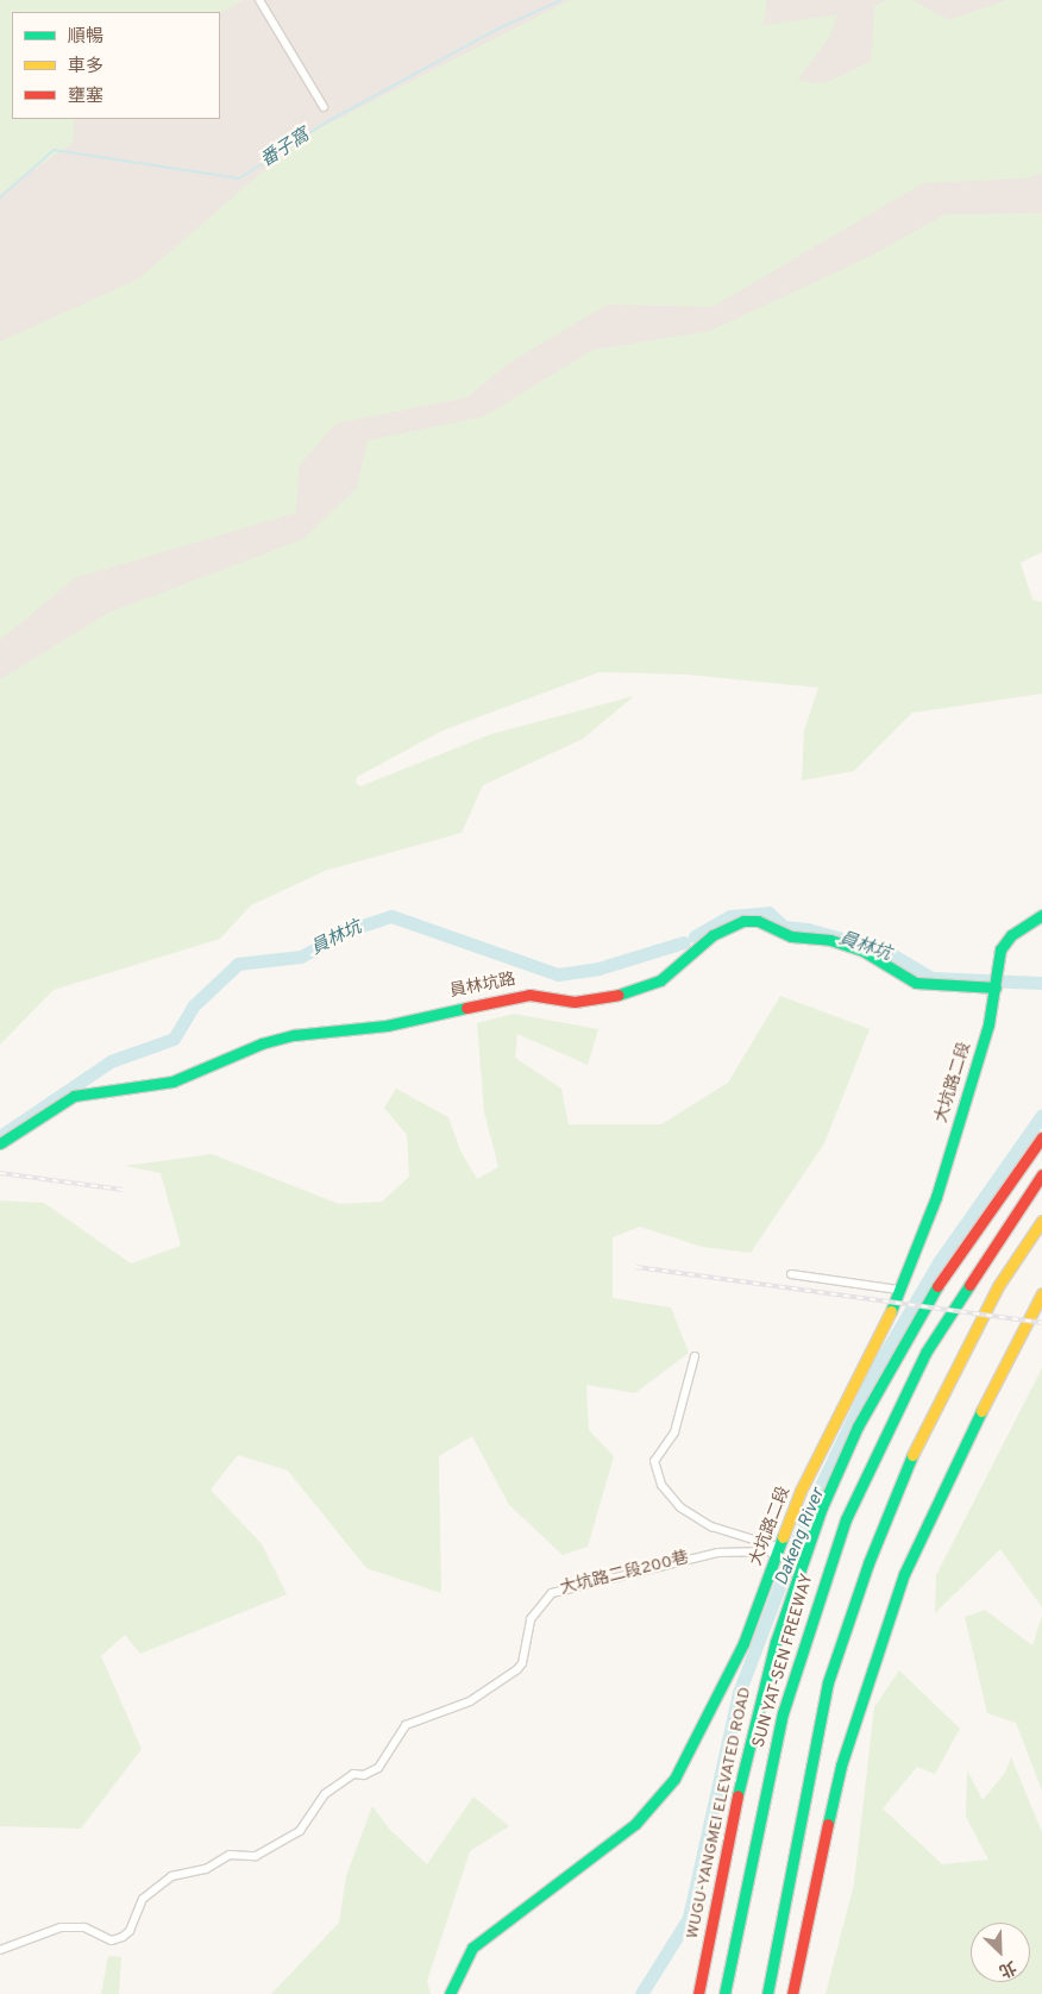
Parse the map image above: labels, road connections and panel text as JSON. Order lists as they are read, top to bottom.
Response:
{
  "streets": {
    "main road": [
      "員林坑路",
      "大坑路二段",
      "SUN YAT-SEN FREEWAY",
      "WUGU-YANGMEI ELEVATED ROAD"
    ],
    "street": ["大坑路二段200巷"]
  },
  "crossings": [
    ["員林坑路", "大坑路二段"],
    ["大坑路二段", "大坑路二段200巷"]
  ],
  "water": ["番子窩", "員林坑", "Dakeng River"],
  "legend": ["順暢", "車多", "壅塞"],
  "north": "bottom right"
}
